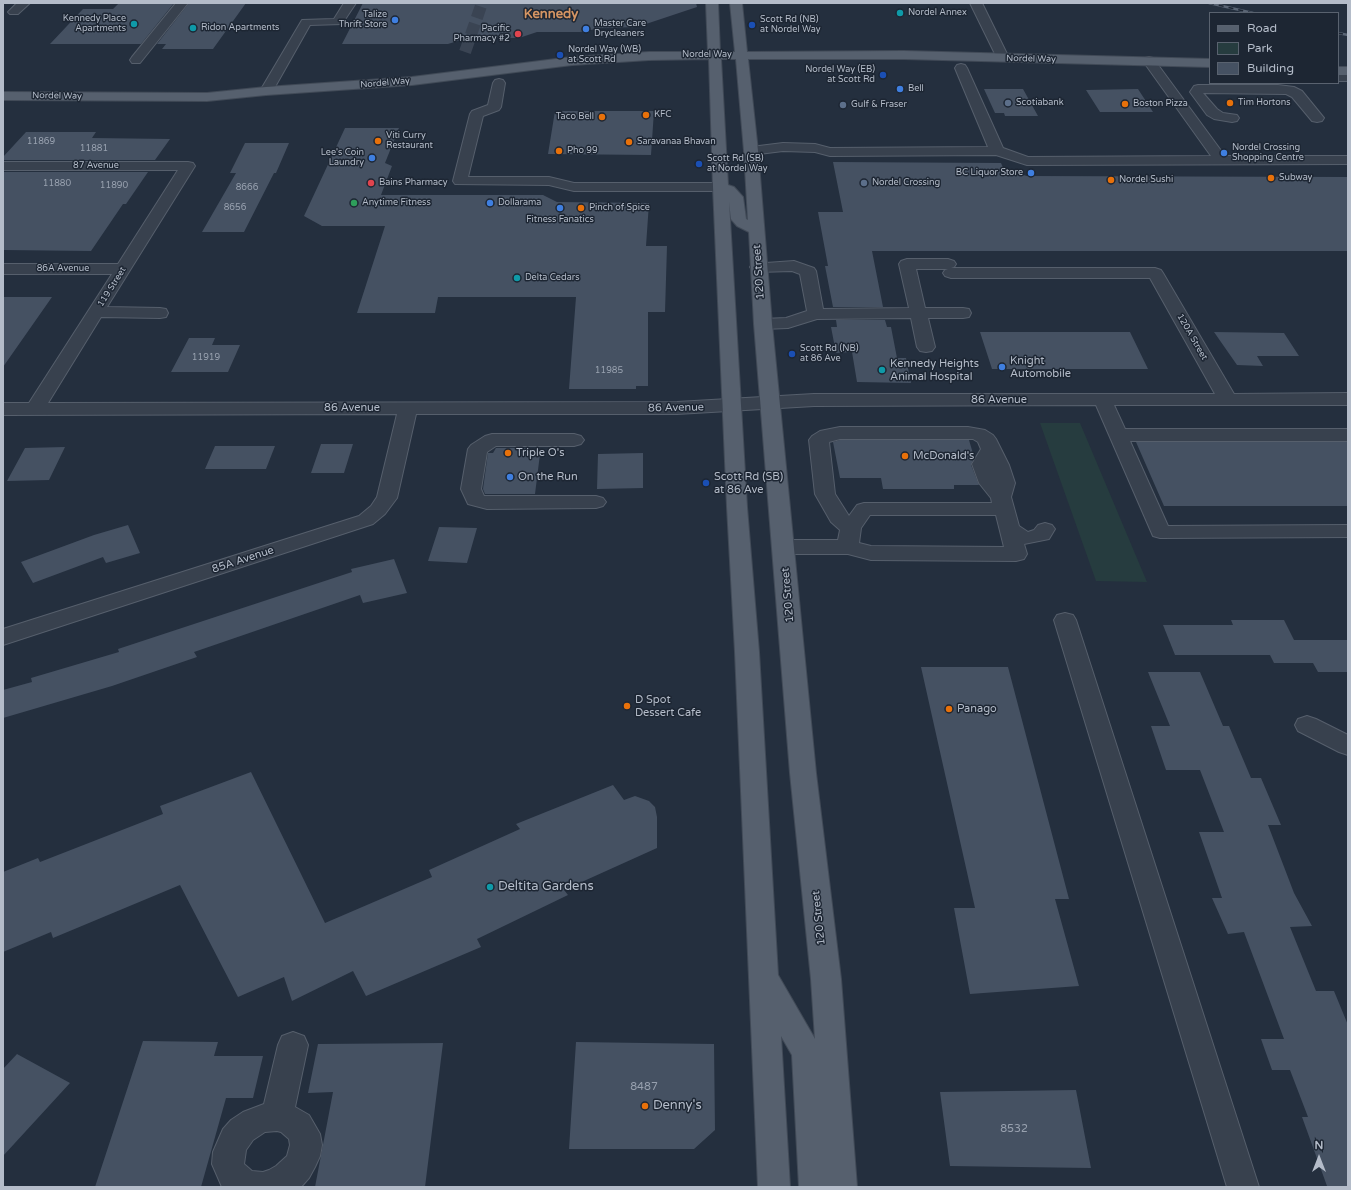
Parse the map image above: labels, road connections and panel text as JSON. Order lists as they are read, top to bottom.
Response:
{
  "streets": {
    "main road": ["Nordel Way", "120 Street"],
    "street": [
      "87 Avenue",
      "86A Avenue",
      "119 Street",
      "120A Street",
      "86 Avenue",
      "85A Avenue"
    ]
  },
  "crossings": [
    ["Nordel Way", "120 Street"],
    ["87 Avenue", "119 Street"],
    ["86A Avenue", "119 Street"],
    ["120 Street", "86 Avenue"],
    ["119 Street", "86 Avenue"],
    ["120A Street", "86 Avenue"],
    ["86 Avenue", "85A Avenue"]
  ],
  "districts": ["Kennedy"],
  "places": [
    "Nordel Annex",
    "Talize Thrift Store",
    "Kennedy Place Apartments",
    "Scott Rd (NB) at Nordel Way",
    "Ridon Apartments",
    "Master Care Drycleaners",
    "Pacific Pharmacy #2",
    "Nordel Way (WB) at Scott Rd",
    "Nordel Way (EB) at Scott Rd",
    "Bell",
    "Scotiabank",
    "Tim Hortons",
    "Boston Pizza",
    "Gulf & Fraser",
    "KFC",
    "Taco Bell",
    "Viti Curry Restaurant",
    "Saravanaa Bhavan",
    "Pho 99",
    "Nordel Crossing Shopping Centre",
    "Lee's Coin Laundry",
    "Scott Rd (SB) at Nordel Way",
    "BC Liquor Store",
    "Subway",
    "Nordel Sushi",
    "Bains Pharmacy",
    "Nordel Crossing",
    "Anytime Fitness",
    "Dollarama",
    "Fitness Fanatics",
    "Pinch of Spice",
    "Delta Cedars",
    "Scott Rd (NB) at 86 Ave",
    "Knight Automobile",
    "Kennedy Heights Animal Hospital",
    "Triple O's",
    "McDonald's",
    "On the Run",
    "Scott Rd (SB) at 86 Ave",
    "D Spot Dessert Cafe",
    "Panago",
    "Deltita Gardens",
    "Denny's"
  ],
  "house_numbers": [
    "11869",
    "11881",
    "11880",
    "11890",
    "8666",
    "8656",
    "11919",
    "11985",
    "8487",
    "8532"
  ],
  "legend": ["Road", "Park", "Building"],
  "north": "top"
}
